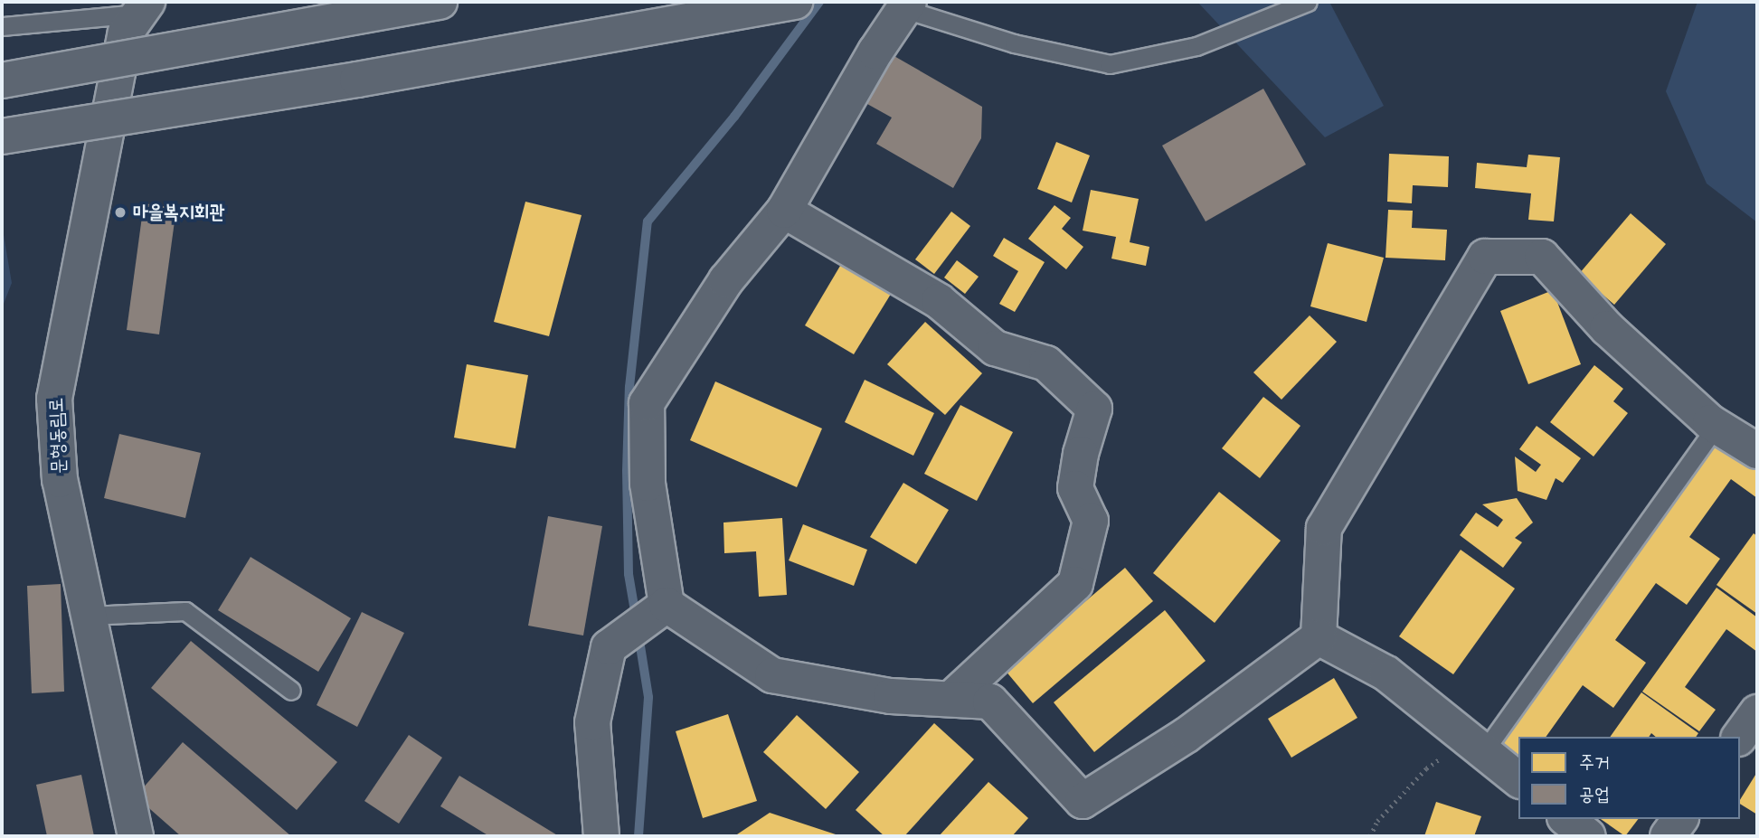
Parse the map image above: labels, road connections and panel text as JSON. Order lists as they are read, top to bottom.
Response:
{
  "streets": {
    "main road": ["문형동림로"]
  },
  "places": ["마을복지회관"],
  "legend": ["주거", "공업"]
}
